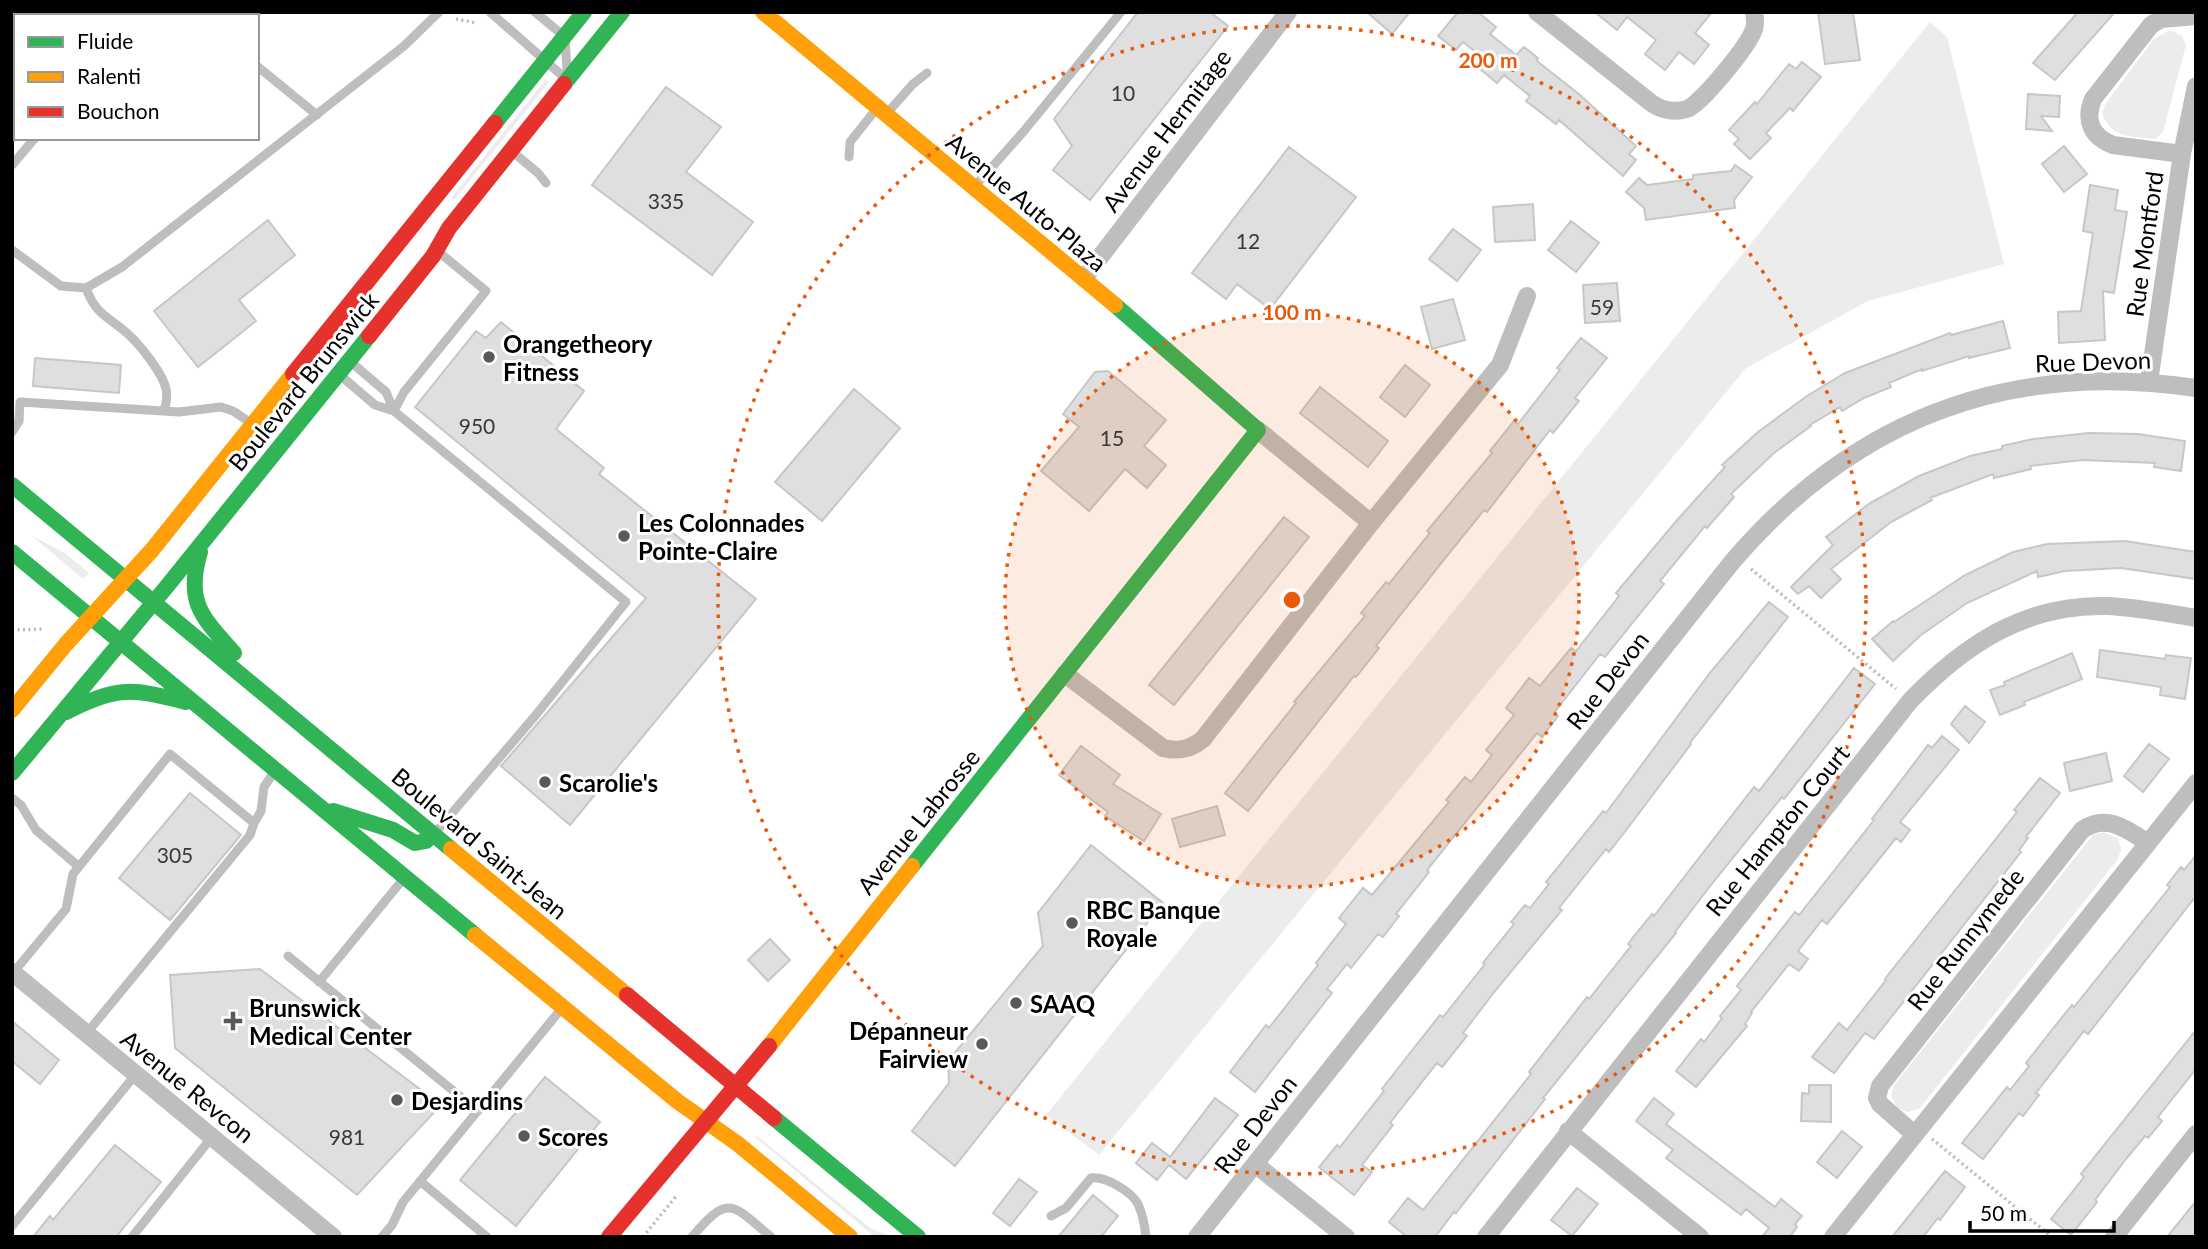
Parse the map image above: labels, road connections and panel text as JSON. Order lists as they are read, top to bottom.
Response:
{
  "streets": {
    "street": [
      "Avenue Hermitage",
      "Avenue Auto-Plaza",
      "Rue Montford",
      "Rue Devon",
      "Boulevard Brunswick",
      "Avenue Labrosse",
      "Rue Hampton Court",
      "Boulevard Saint-Jean",
      "Rue Runnymede",
      "Avenue Revcon"
    ]
  },
  "crossings": [
    ["Avenue Hermitage", "Avenue Auto-Plaza"],
    ["Avenue Auto-Plaza", "Avenue Labrosse"],
    ["Rue Montford", "Rue Devon"],
    ["Boulevard Brunswick", "Boulevard Saint-Jean"],
    ["Avenue Labrosse", "Boulevard Saint-Jean"]
  ],
  "places": {
    "other": [
      "Orangetheory Fitness",
      "Les Colonnades Pointe-Claire",
      "Scarolie's",
      "RBC Banque Royale",
      "SAAQ",
      "Dépanneur Fairview",
      "Desjardins",
      "Scores"
    ],
    "health": ["Brunswick Medical Center"]
  },
  "house_numbers": [
    "10",
    "335",
    "12",
    "59",
    "950",
    "15",
    "305",
    "981"
  ],
  "legend": ["Fluide", "Ralenti", "Bouchon"],
  "scale_bar": "50 m",
  "rings": ["200 m", "100 m"]
}
